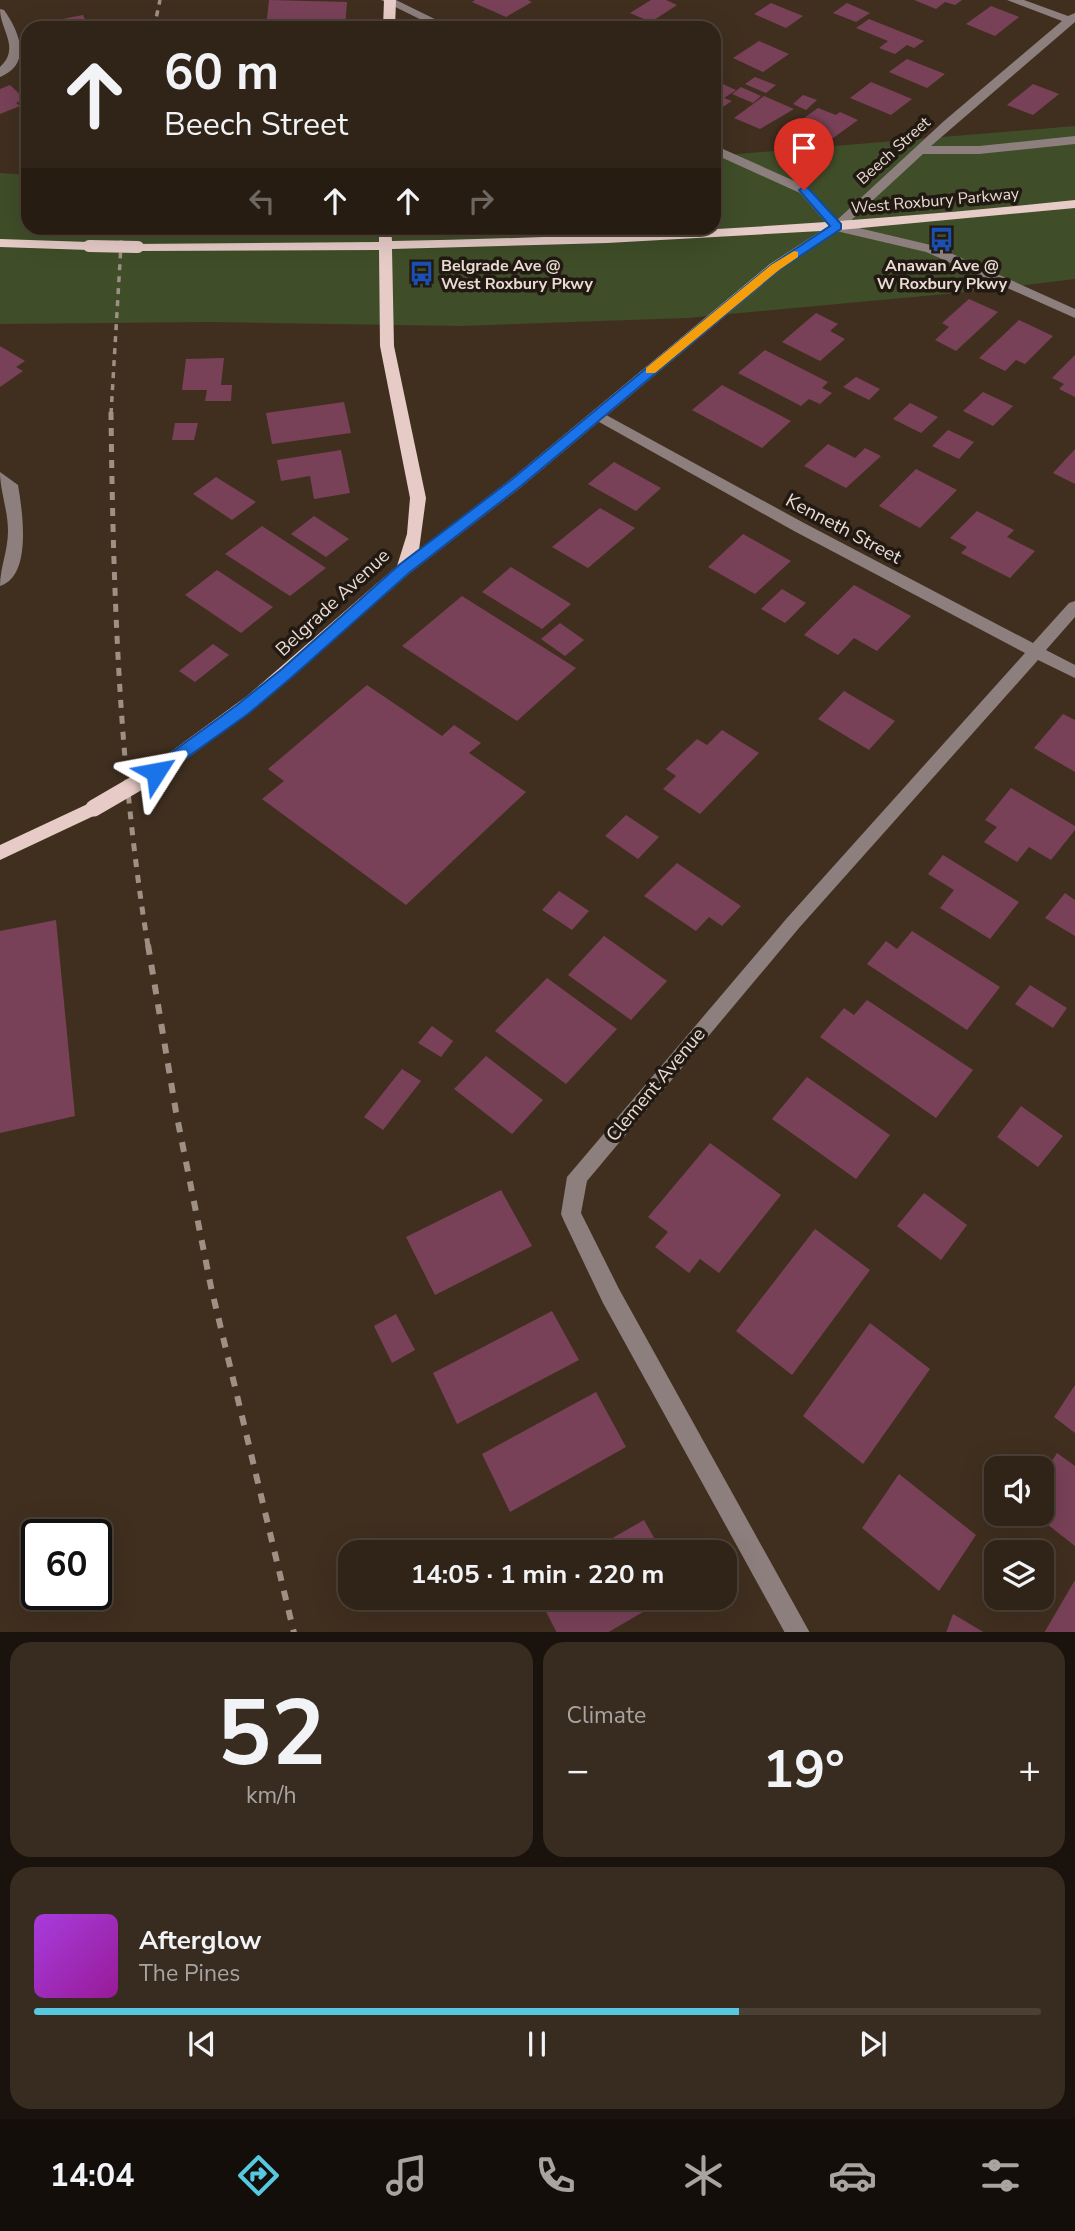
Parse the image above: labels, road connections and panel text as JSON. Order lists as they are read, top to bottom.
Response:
{
  "streets": {
    "main road": ["Beech Street", "West Roxbury Parkway", "Belgrade Avenue"],
    "street": ["Kenneth Street", "Clement Avenue"]
  },
  "crossings": [
    ["Beech Street", "West Roxbury Parkway"],
    ["Beech Street", "Kenneth Street"],
    ["Beech Street", "Belgrade Avenue"],
    ["West Roxbury Parkway", "Belgrade Avenue"],
    ["Kenneth Street", "Clement Avenue"]
  ],
  "places": {
    "bus stop": ["Anawan Ave @ W Roxbury Pkwy", "Belgrade Ave @ West Roxbury Pkwy"]
  },
  "page": {
    "turn": ["60 m", "Beech Street"],
    "limit": "60",
    "trip": "14:05 · 1 min · 220 m",
    "tile": [
      ["52", "km/h"],
      "Climate"
    ],
    "heat": ["−", "19°", "+"],
    "song": ["Afterglow", "The Pines"],
    "tabs": "14:04"
  }
}
